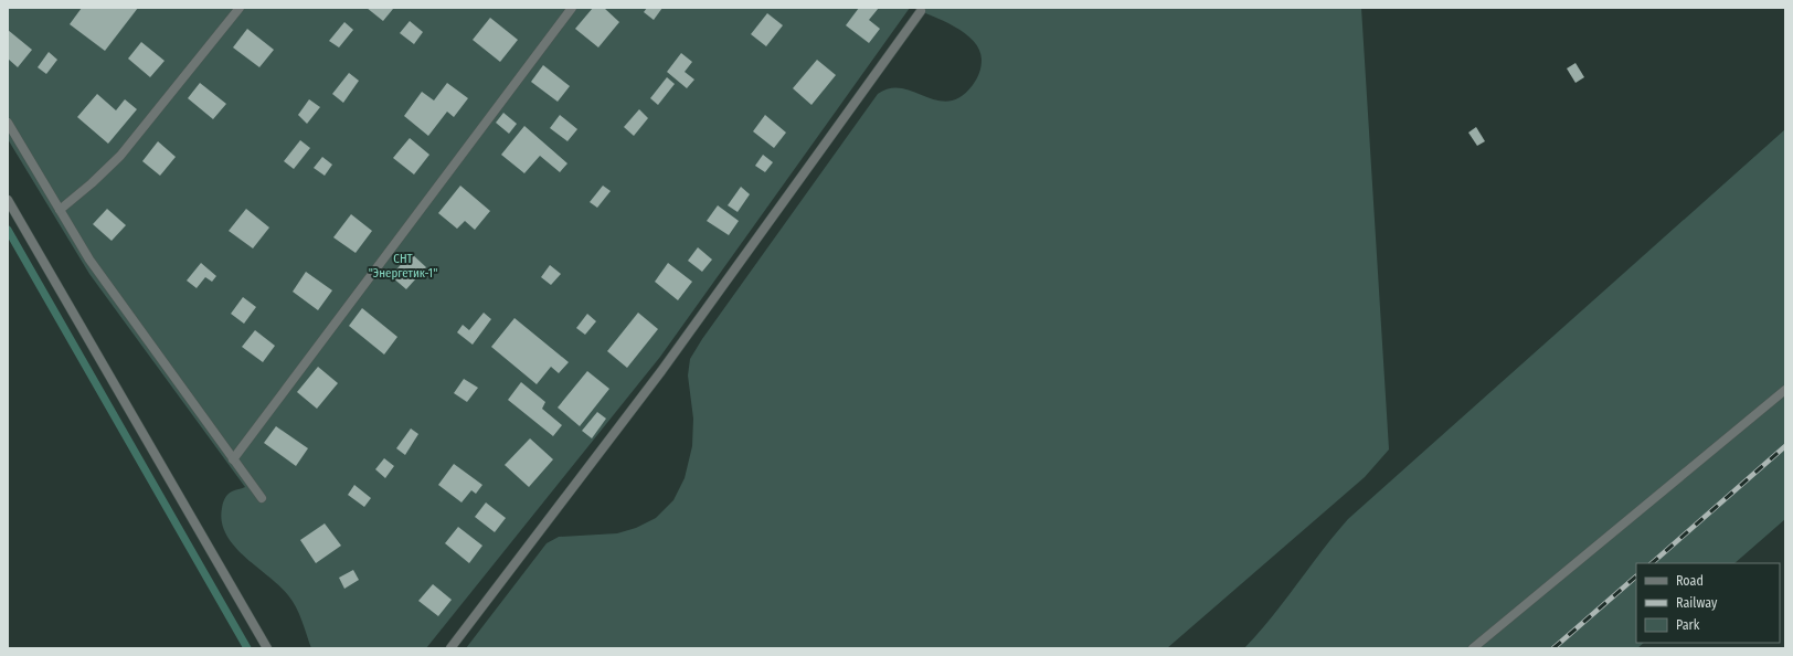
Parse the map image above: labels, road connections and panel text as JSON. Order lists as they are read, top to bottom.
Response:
{
  "parks": ["СНТ \"Энергетик-1\""],
  "legend": ["Road", "Railway", "Park"]
}
